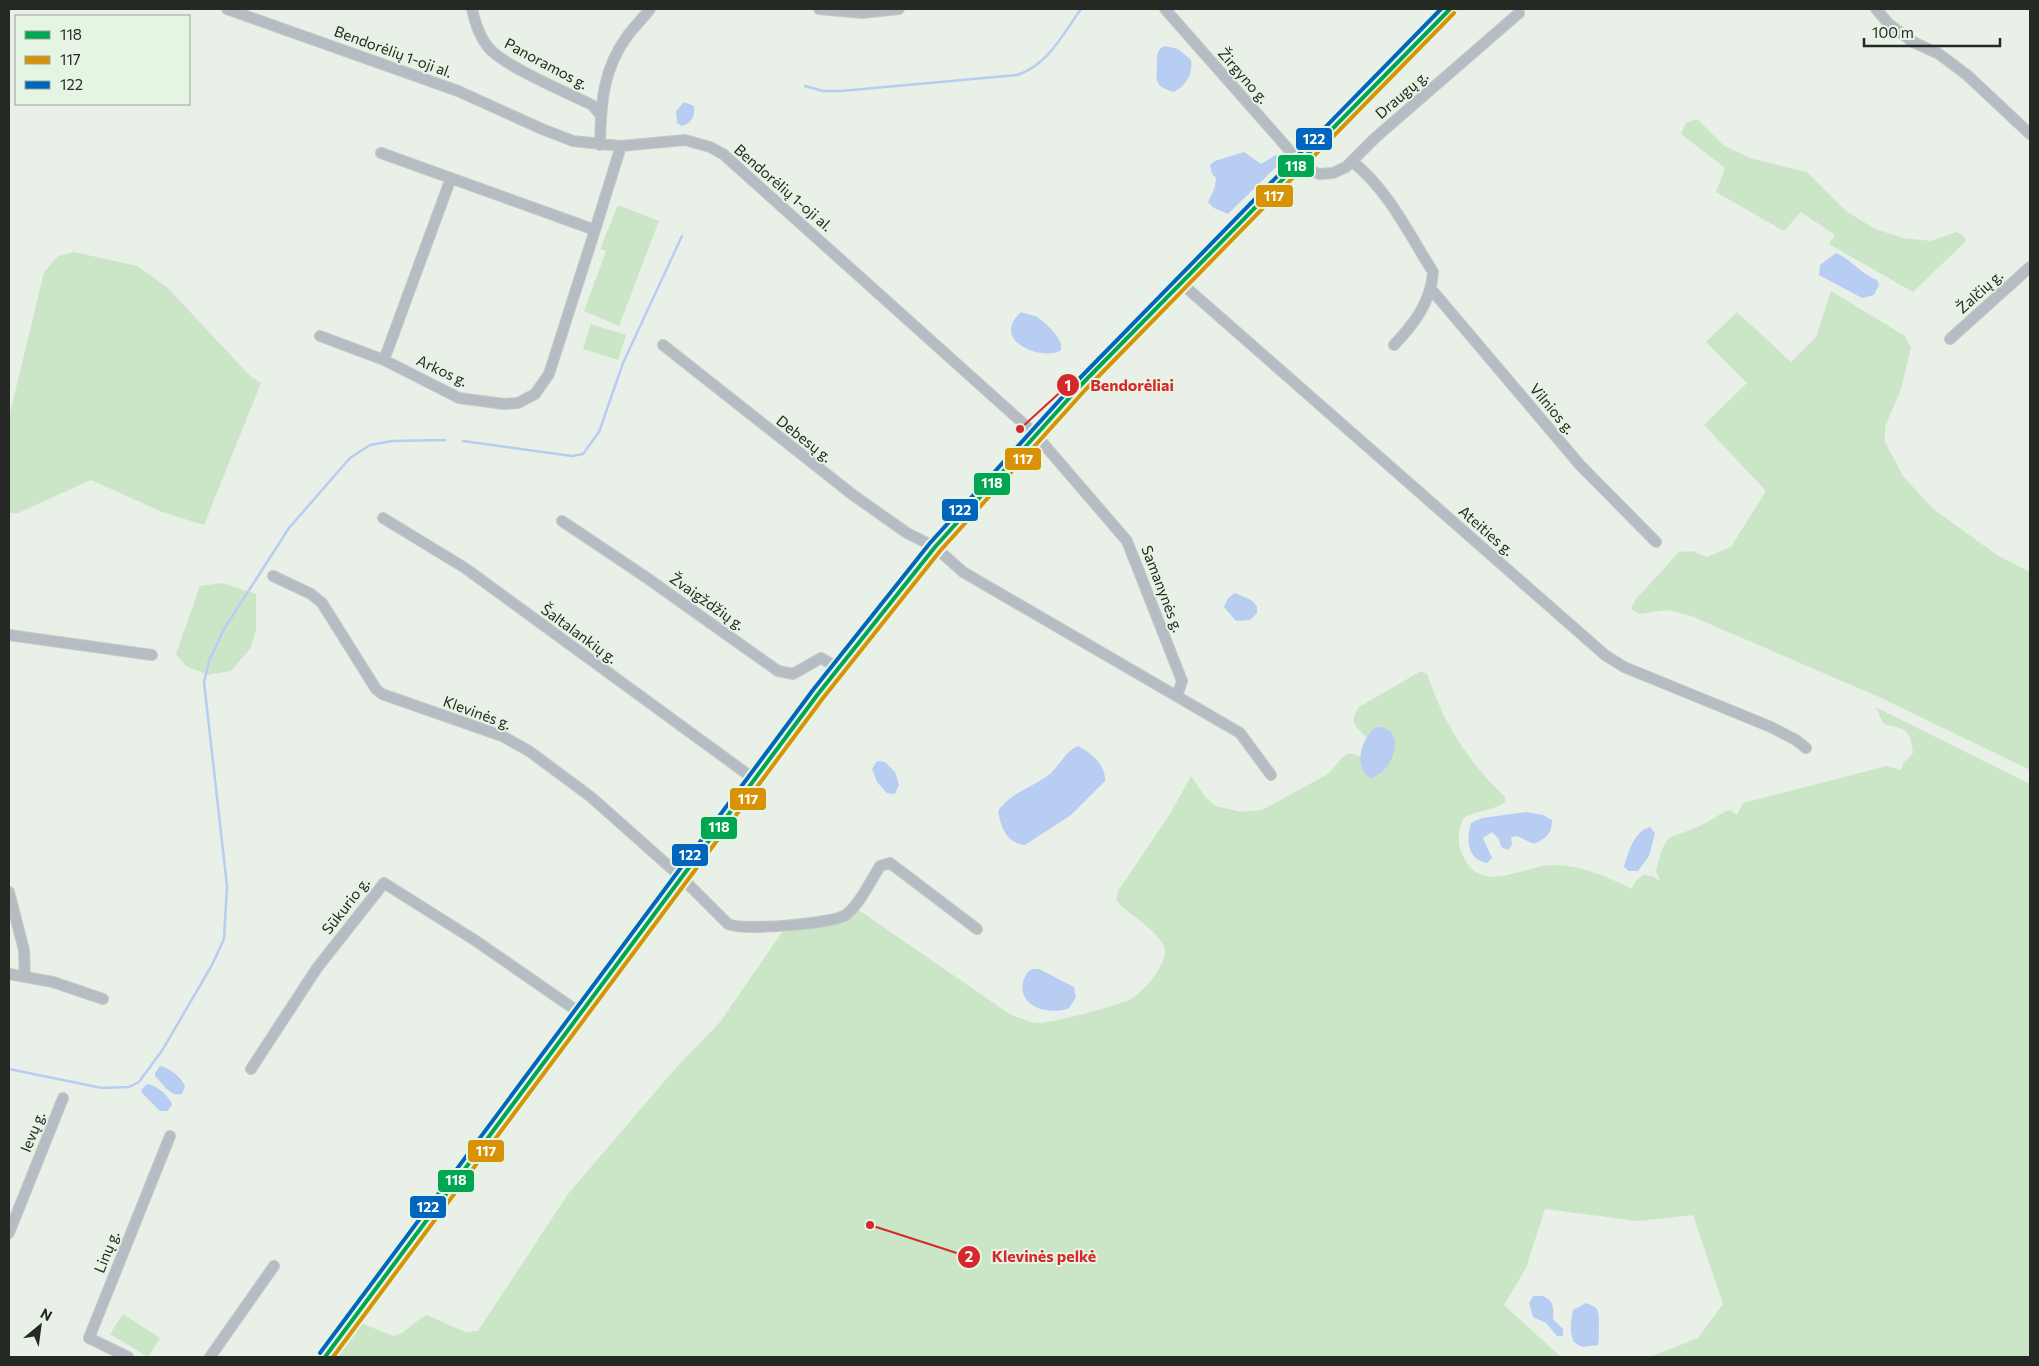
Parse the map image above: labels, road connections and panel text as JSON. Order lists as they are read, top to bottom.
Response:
{
  "streets": {
    "street": [
      "Bendorėlių 1-oji al.",
      "Panoramos g.",
      "Žirgyno g.",
      "Draugų g.",
      "Žalčių g.",
      "Arkos g.",
      "Vilnios g.",
      "Debesų g.",
      "Ateities g.",
      "Samanynės g.",
      "Žvaigždžių g.",
      "Šaltalankių g.",
      "Klevinės g.",
      "Sūkurio g.",
      "Ievų g.",
      "Linų g."
    ]
  },
  "crossings": [
    ["Bendorėlių 1-oji al.", "Arkos g."],
    ["Bendorėlių 1-oji al.", "Samanynės g."],
    ["Žirgyno g.", "Draugų g."]
  ],
  "places": ["Bendorėliai", "Klevinės pelkė"],
  "lines": ["transit line 118", "transit line 122", "transit line 117"],
  "legend": ["118", "117", "122"],
  "scale_bar": "100 m",
  "north": "top right"
}
